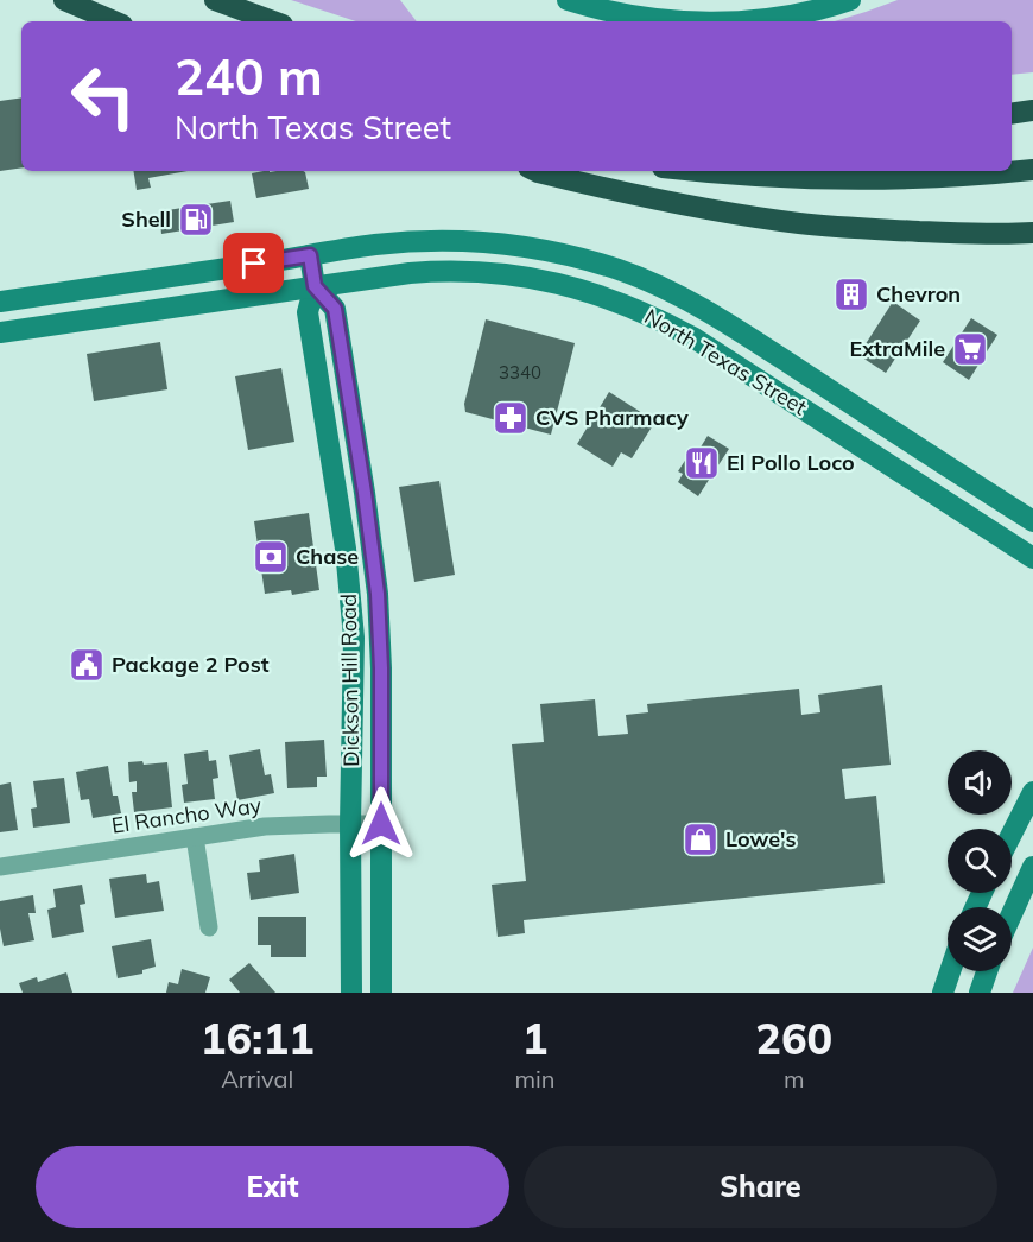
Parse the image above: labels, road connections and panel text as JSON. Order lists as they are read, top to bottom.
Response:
{
  "streets": {
    "main road": ["North Texas Street", "Dickson Hill Road"],
    "street": ["El Rancho Way"]
  },
  "crossings": [
    ["North Texas Street", "Dickson Hill Road"],
    ["Dickson Hill Road", "El Rancho Way"]
  ],
  "places": {
    "fuel station": ["Shell"],
    "building": ["Chevron"],
    "supermarket": ["ExtraMile"],
    "pharmacy": ["CVS Pharmacy"],
    "restaurant": ["El Pollo Loco"],
    "bank": ["Chase"],
    "public building": ["Package 2 Post"],
    "shop": ["Lowe's"]
  },
  "house_numbers": ["3340"],
  "page": {
    "turn": ["240 m", "North Texas Street"],
    "eta": [
      "16:11",
      "Arrival",
      "1",
      "min",
      "260",
      "m"
    ],
    "buttons": ["Exit", "Share"]
  }
}
